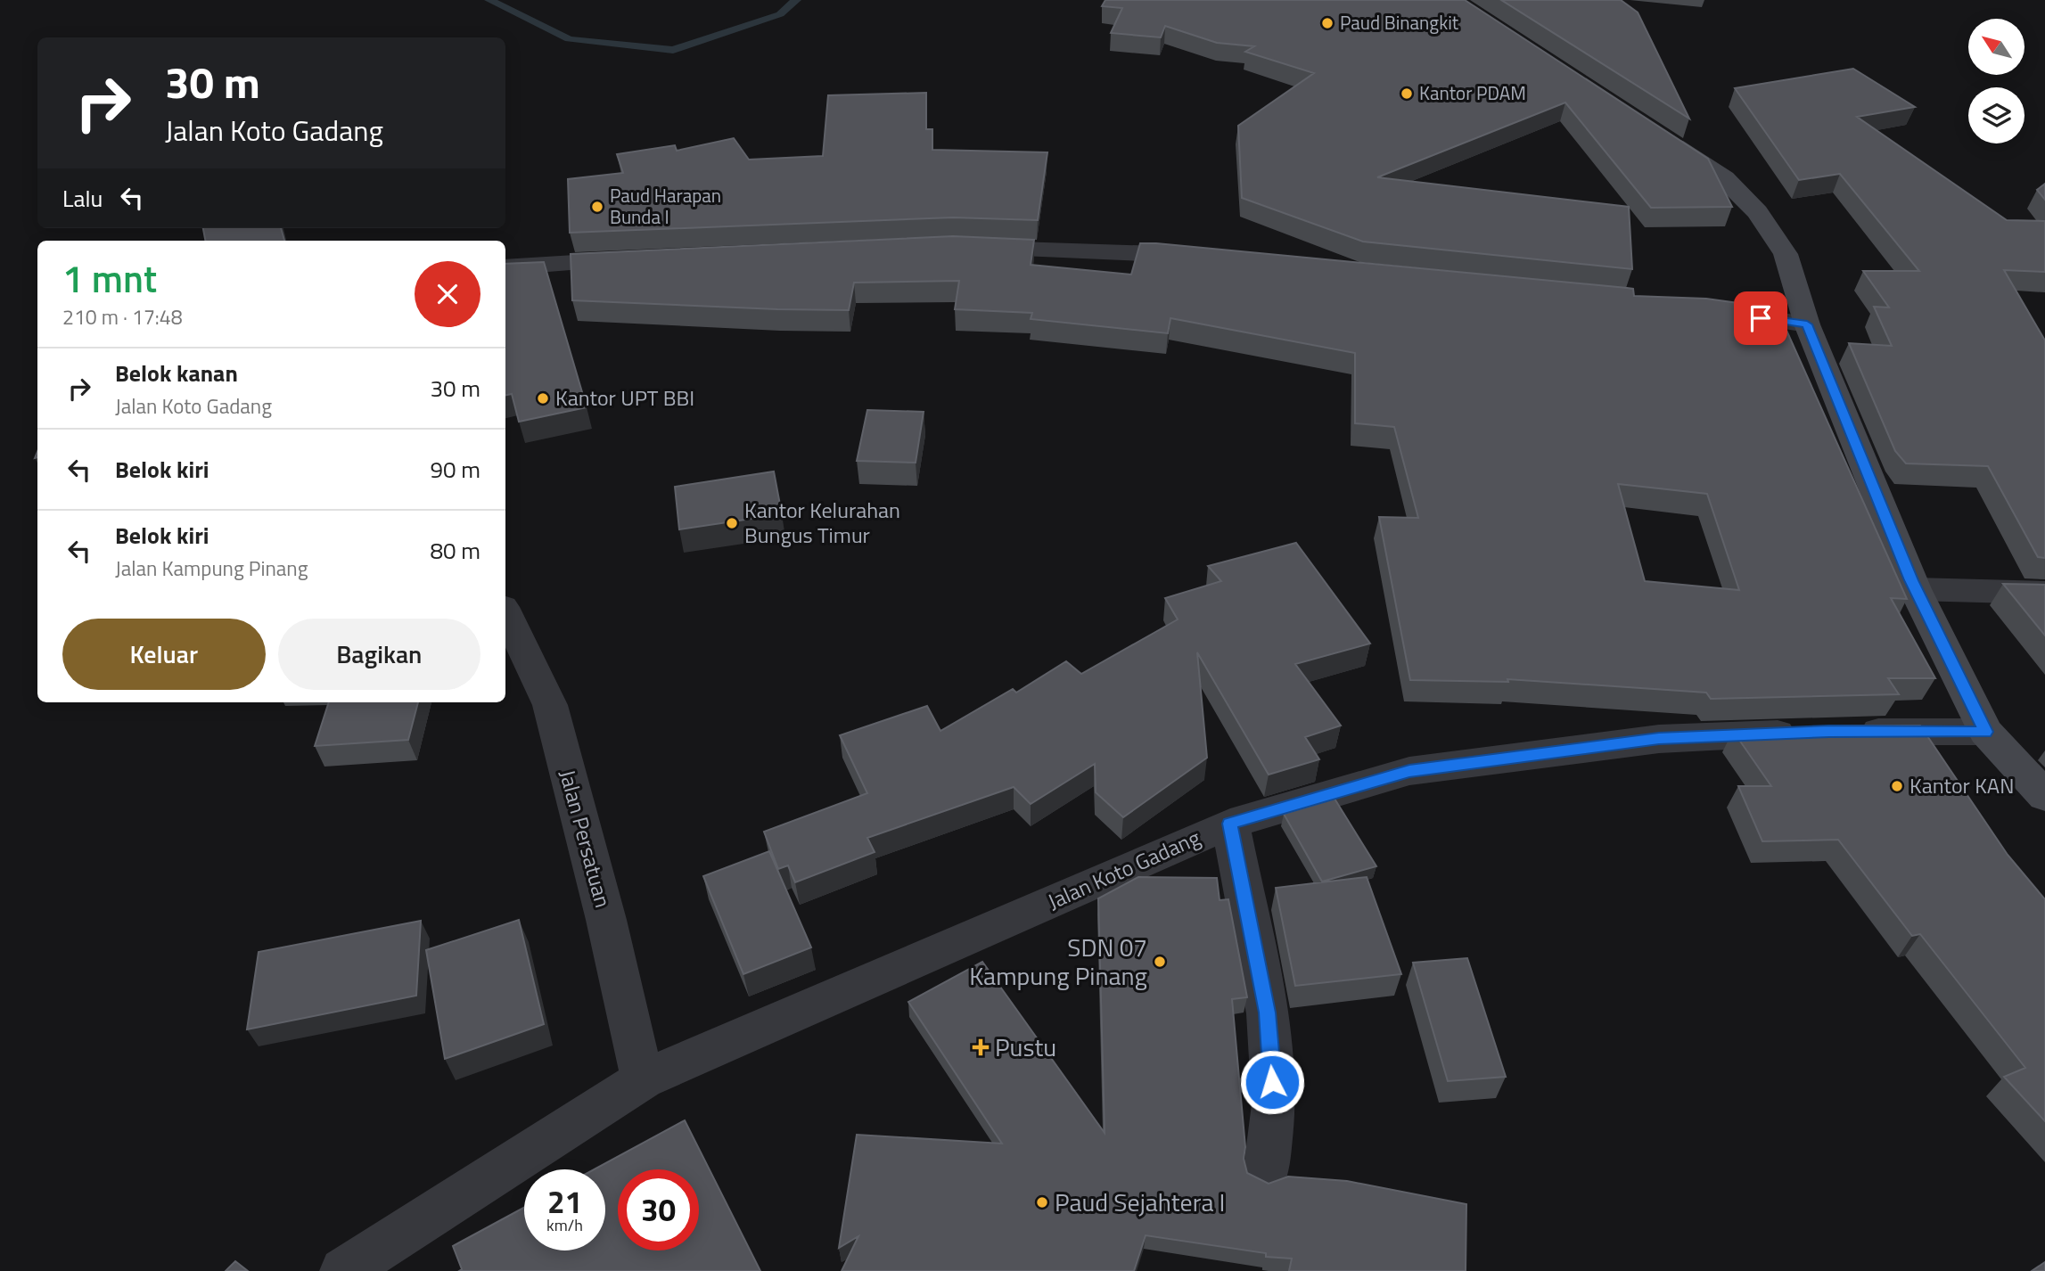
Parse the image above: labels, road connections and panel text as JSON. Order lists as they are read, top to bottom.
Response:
{
  "streets": {
    "street": ["Jalan Persatuan", "Jalan Koto Gadang"]
  },
  "crossings": [
    ["Jalan Persatuan", "Jalan Koto Gadang"]
  ],
  "places": {
    "other": [
      "Paud Binangkit",
      "Kantor PDAM",
      "Paud Harapan Bunda I",
      "Kantor UPT BBI",
      "Kantor Kelurahan Bungus Timur",
      "Kantor KAN",
      "SDN 07 Kampung Pinang",
      "Paud Sejahtera I"
    ],
    "health": ["Pustu"]
  },
  "north": "top left",
  "page": {
    "turn": ["30 m", "Jalan Koto Gadang"],
    "then": "Lalu",
    "heading": ["1 mnt", "210 m · 17:48"],
    "list": [
      {
        "name": "Belok kanan",
        "note": "Jalan Koto Gadang",
        "value": "30 m"
      },
      {
        "name": "Belok kiri",
        "value": "90 m"
      },
      {
        "name": "Belok kiri",
        "note": "Jalan Kampung Pinang",
        "value": "80 m"
      }
    ],
    "buttons": ["Keluar", "Bagikan"],
    "speed": "21 km/h",
    "limit": "30"
  }
}
